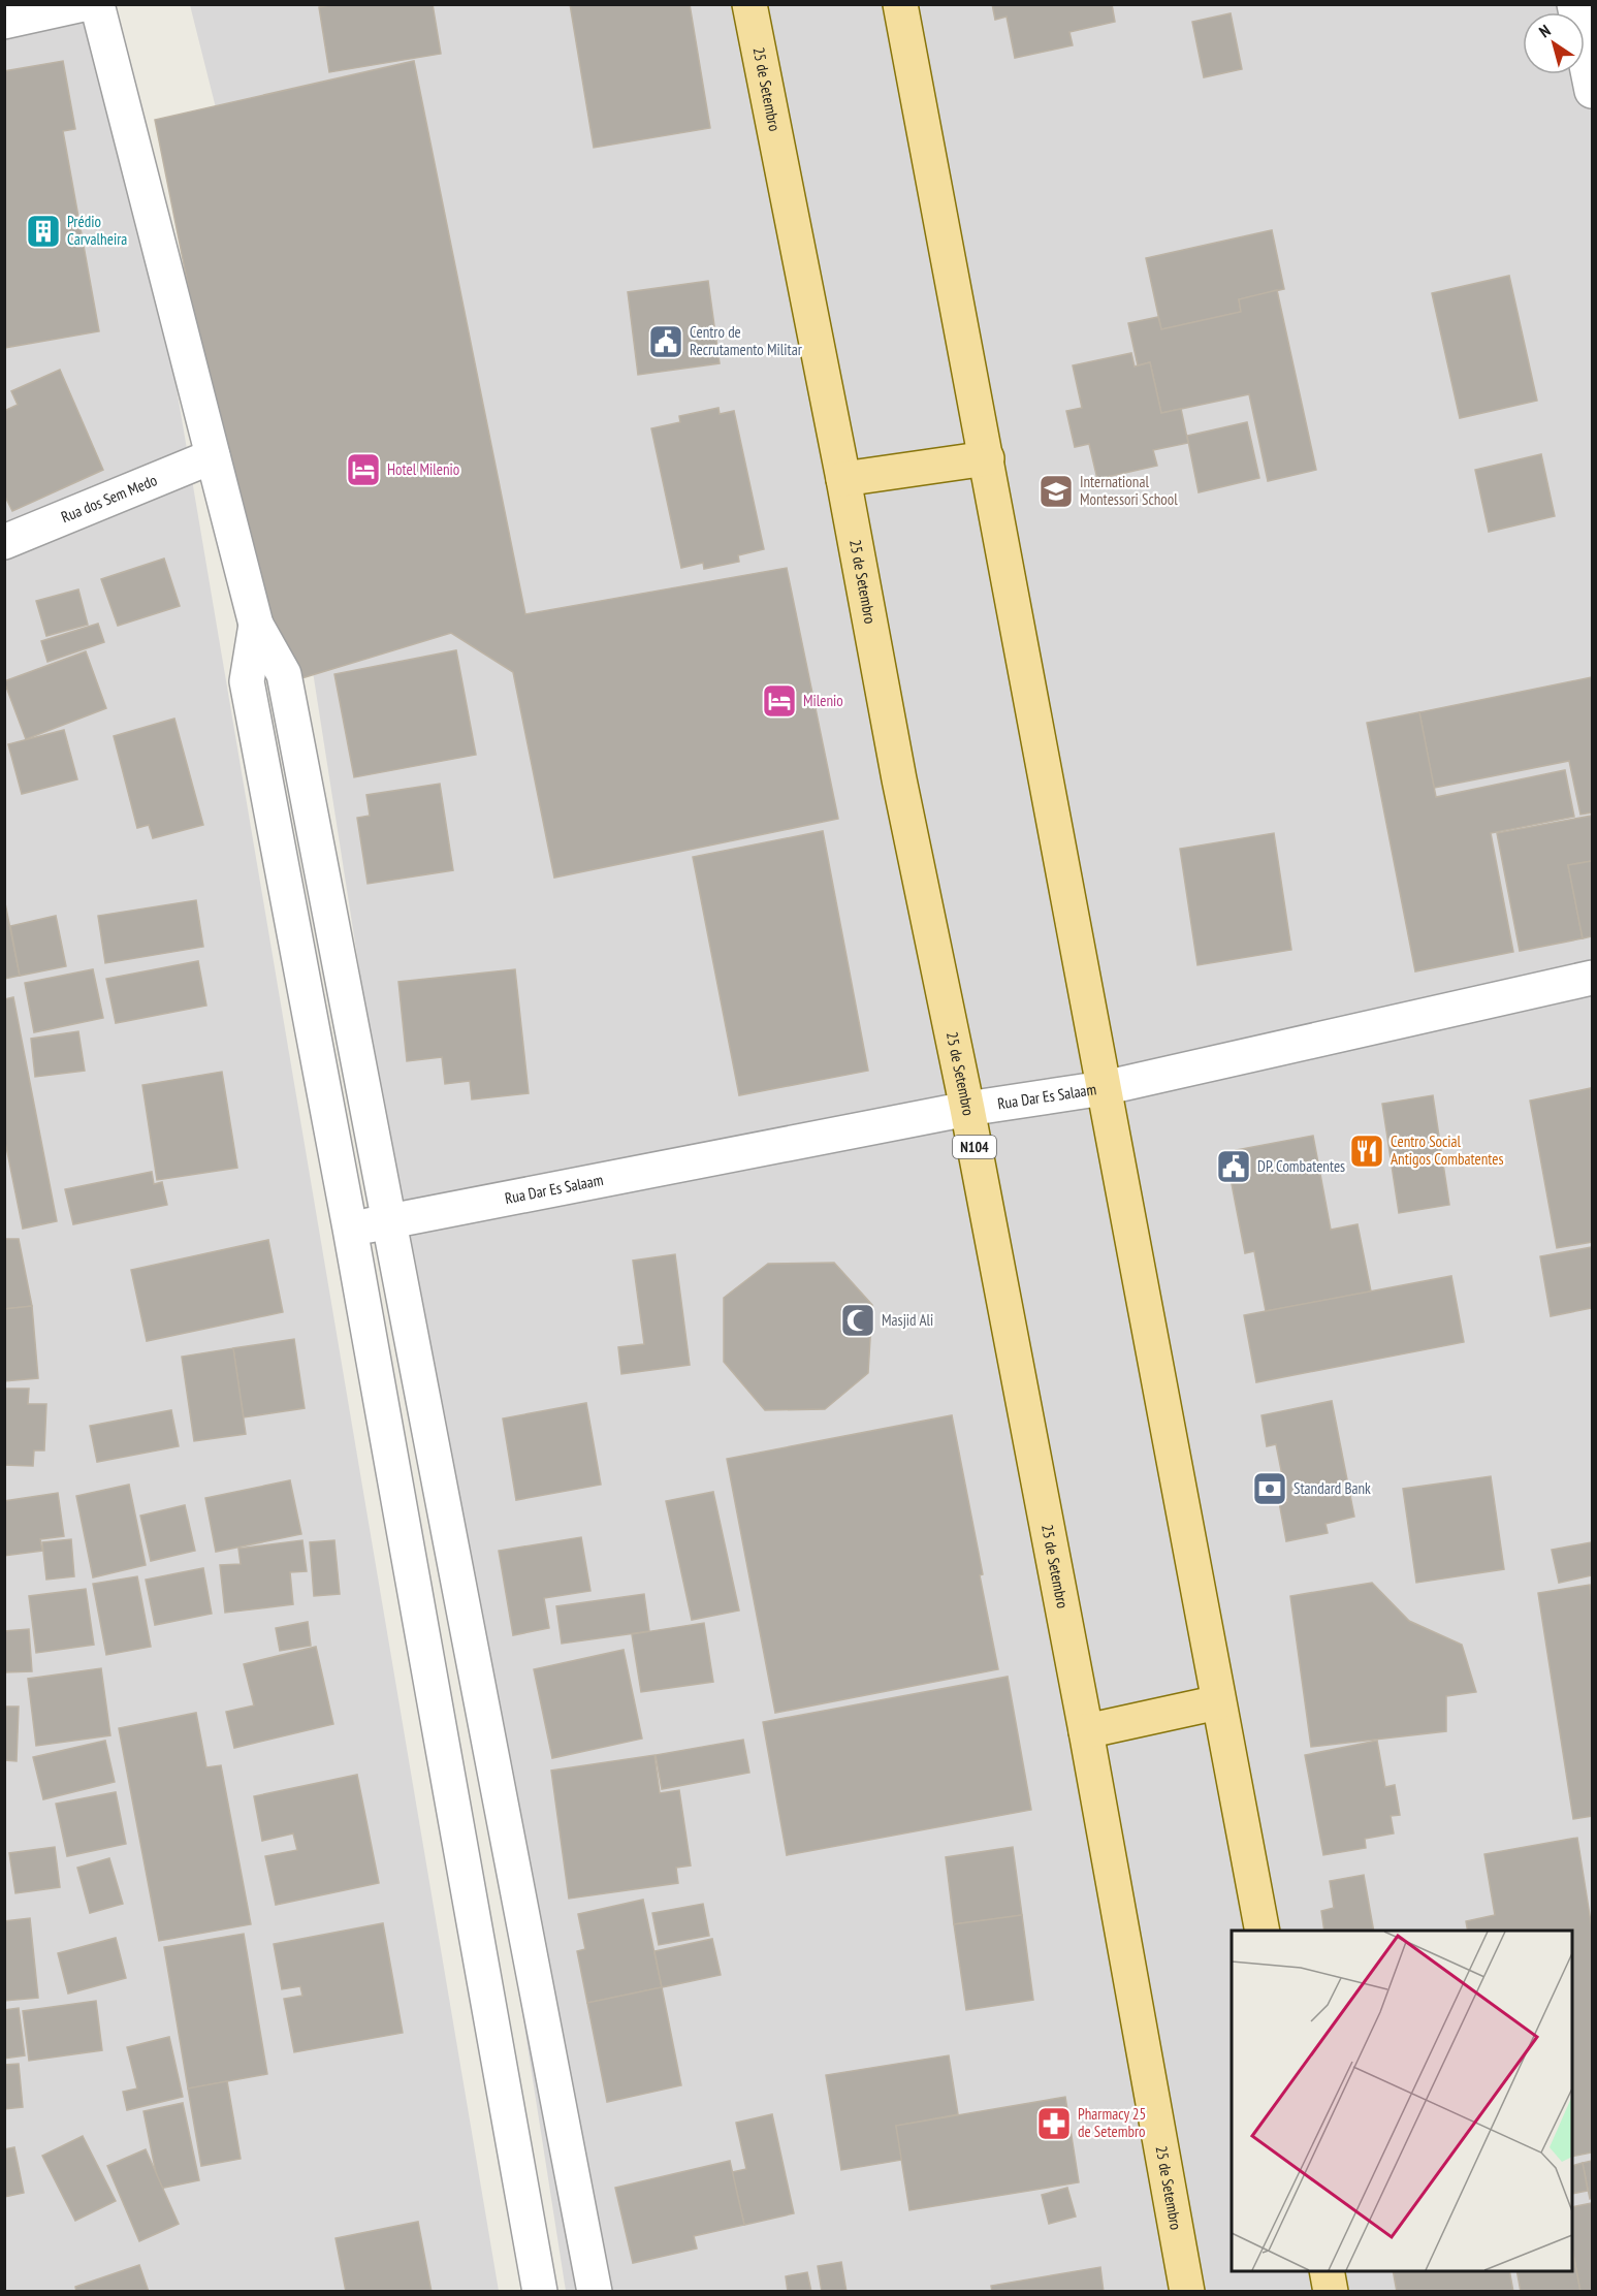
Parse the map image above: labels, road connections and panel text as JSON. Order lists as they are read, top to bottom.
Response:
{
  "streets": {
    "main road": ["25 de Setembro", "N104"],
    "street": ["Rua dos Sem Medo", "Rua Dar Es Salaam"]
  },
  "crossings": [
    ["25 de Setembro", "Rua Dar Es Salaam"]
  ],
  "places": {
    "building": ["Prédio Carvalheira"],
    "public building": ["Centro de Recrutamento Militar", "DP. Combatentes"],
    "hotel": ["Hotel Milenio", "Milenio"],
    "school or university": ["International Montessori School"],
    "restaurant": ["Centro Social Antigos Combatentes"],
    "mosque": ["Masjid Ali"],
    "bank": ["Standard Bank"],
    "pharmacy": ["Pharmacy 25 de Setembro"]
  },
  "north": "top left"
}
